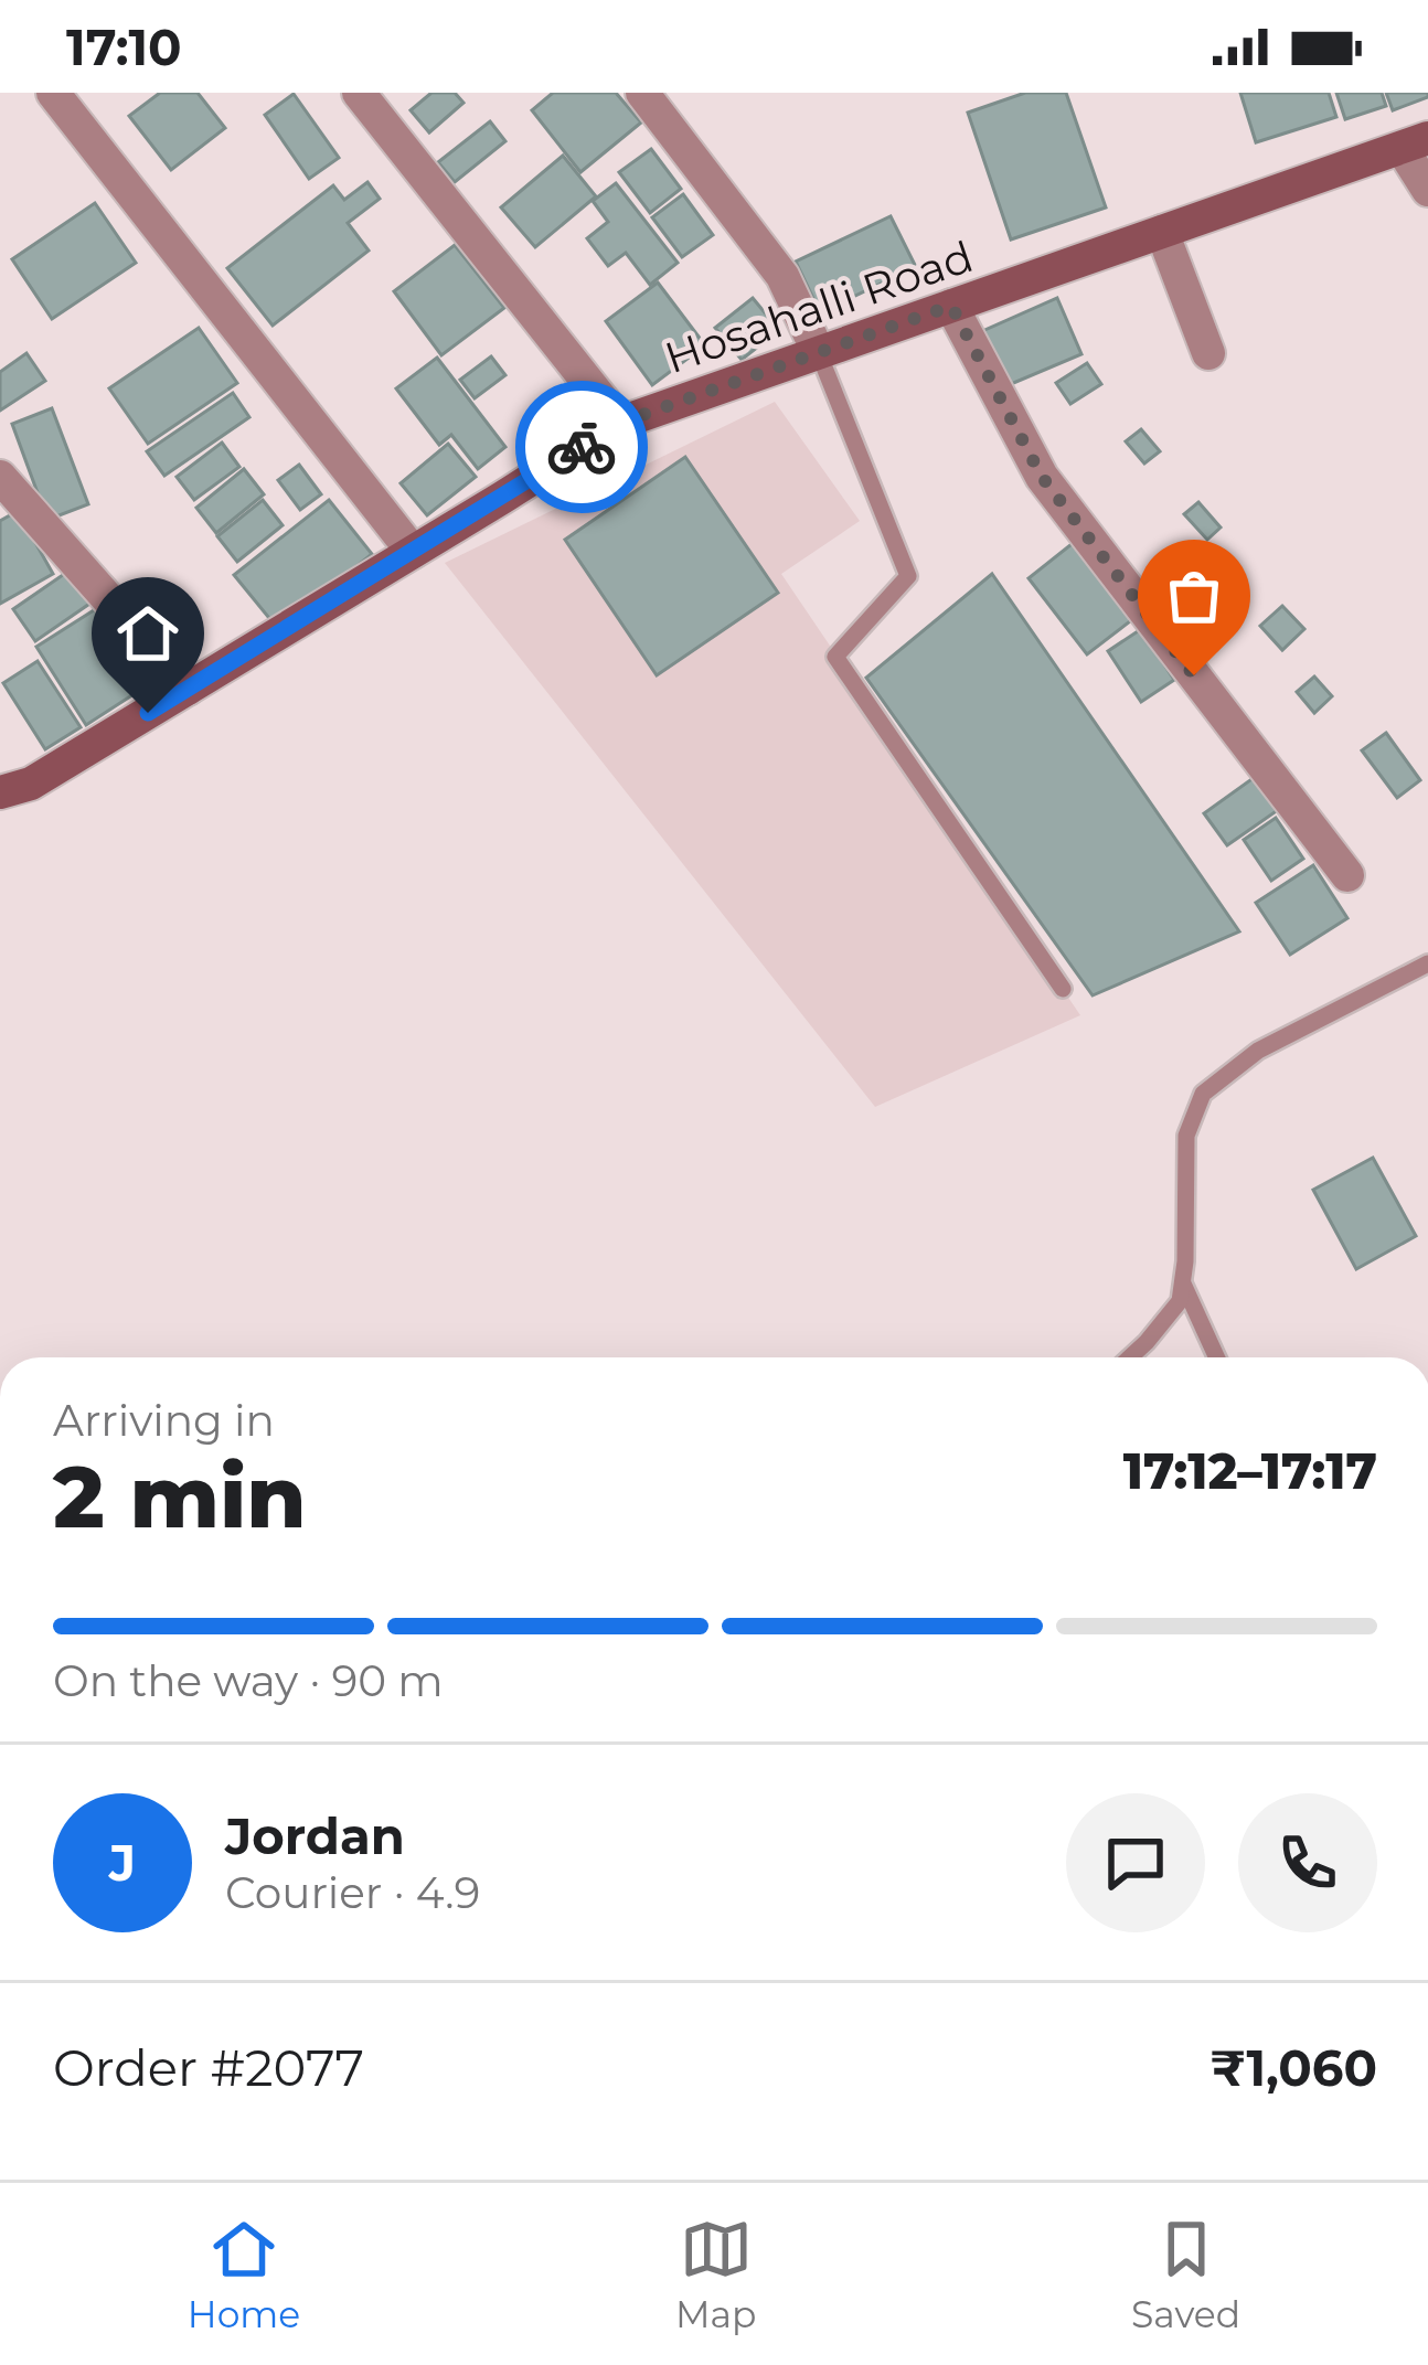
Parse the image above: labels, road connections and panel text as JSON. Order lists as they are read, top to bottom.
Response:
{
  "streets": {
    "street": ["Hosahalli Road"]
  },
  "page": {
    "status": "17:10",
    "heading": ["2 min", "Arriving in", "17:12–17:17"],
    "panel": [
      "Jordan",
      "Courier · 4.9",
      "Order #2077",
      "₹1,060"
    ],
    "bar": "On the way · 90 m",
    "round": "J",
    "tabs": ["Home", "Map", "Saved"]
  }
}
